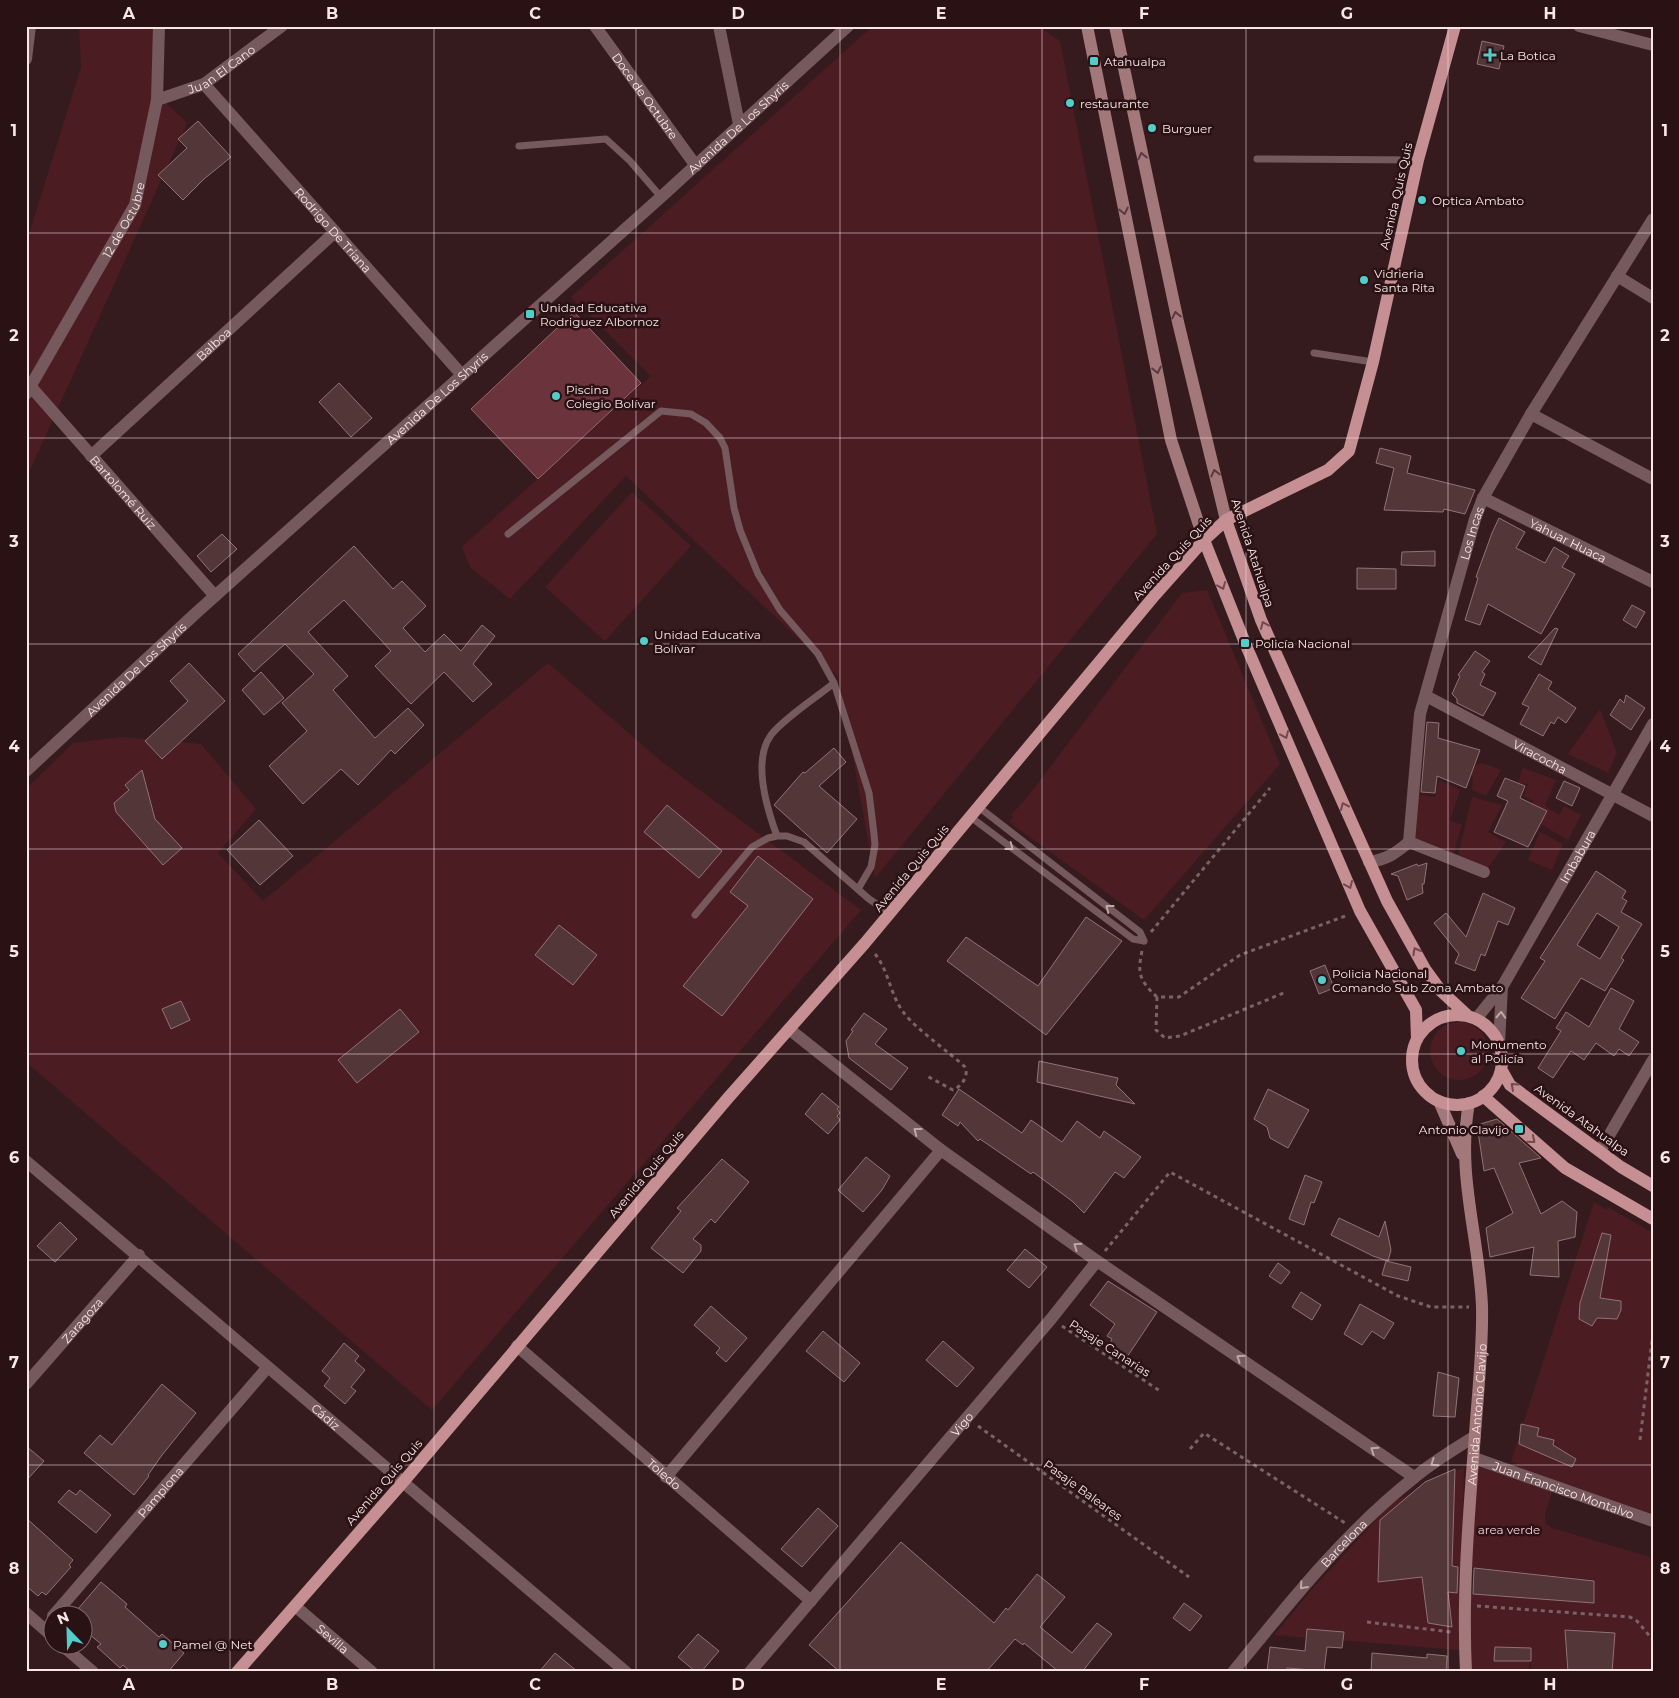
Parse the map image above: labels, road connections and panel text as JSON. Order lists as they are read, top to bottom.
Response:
{
  "streets": {
    "main road": ["Avenida Quis Quis", "Avenida Atahualpa", "Avenida Antonio Clavijo"],
    "street": [
      "Juan El Cano",
      "Doce de Octubre",
      "Avenida De Los Shyris",
      "12 de Octubre",
      "Rodrigo De Triana",
      "Balboa",
      "Bartolomé Ruiz",
      "Los Incas",
      "Yahuar Huaca",
      "Viracocha",
      "Imbabura",
      "Zaragoza",
      "Cádiz",
      "Vigo",
      "Toledo",
      "Juan Francisco Montalvo",
      "Pamplona",
      "Barcelona",
      "Sevilla"
    ],
    "path": ["Pasaje Canarias", "Pasaje Baleares"]
  },
  "crossings": [
    ["Juan El Cano", "12 de Octubre"],
    ["Juan El Cano", "Rodrigo De Triana"],
    ["Doce de Octubre", "Avenida De Los Shyris"],
    ["Avenida De Los Shyris", "Rodrigo De Triana"],
    ["Avenida De Los Shyris", "Bartolomé Ruiz"],
    ["Avenida Quis Quis", "Avenida Atahualpa"],
    ["Avenida Quis Quis", "Cádiz"],
    ["Avenida Quis Quis", "Toledo"],
    ["Avenida Quis Quis", "Sevilla"],
    ["12 de Octubre", "Bartolomé Ruiz"],
    ["Rodrigo De Triana", "Balboa"],
    ["Balboa", "Bartolomé Ruiz"],
    ["Los Incas", "Yahuar Huaca"],
    ["Los Incas", "Viracocha"],
    ["Avenida Atahualpa", "Imbabura"],
    ["Avenida Atahualpa", "Avenida Antonio Clavijo"],
    ["Viracocha", "Imbabura"],
    ["Imbabura", "Avenida Antonio Clavijo"],
    ["Zaragoza", "Cádiz"],
    ["Pasaje Canarias", "Vigo"],
    ["Avenida Antonio Clavijo", "Juan Francisco Montalvo"],
    ["Avenida Antonio Clavijo", "Barcelona"],
    ["Cádiz", "Pamplona"],
    ["Vigo", "Toledo"],
    ["Vigo", "Pasaje Baleares"]
  ],
  "one_way": ["Barcelona"],
  "parks": ["area verde"],
  "places": {
    "health": ["La Botica"],
    "transit": [
      "Atahualpa",
      "Unidad Educativa Rodriguez Albornoz",
      "Policía Nacional",
      "Antonio Clavijo"
    ],
    "other": [
      "restaurante",
      "Burguer",
      "Optica Ambato",
      "Vidrieria Santa Rita",
      "Piscina Colegio Bolívar",
      "Unidad Educativa Bolívar",
      "Policia Nacional Comando Sub Zona Ambato",
      "Monumento al Policía",
      "Pamel @ Net"
    ]
  },
  "north": "top left",
  "grid": {
    "columns": [
      "A",
      "B",
      "C",
      "D",
      "E",
      "F",
      "G",
      "H"
    ],
    "rows": [
      "1",
      "2",
      "3",
      "4",
      "5",
      "6",
      "7",
      "8"
    ]
  }
}
